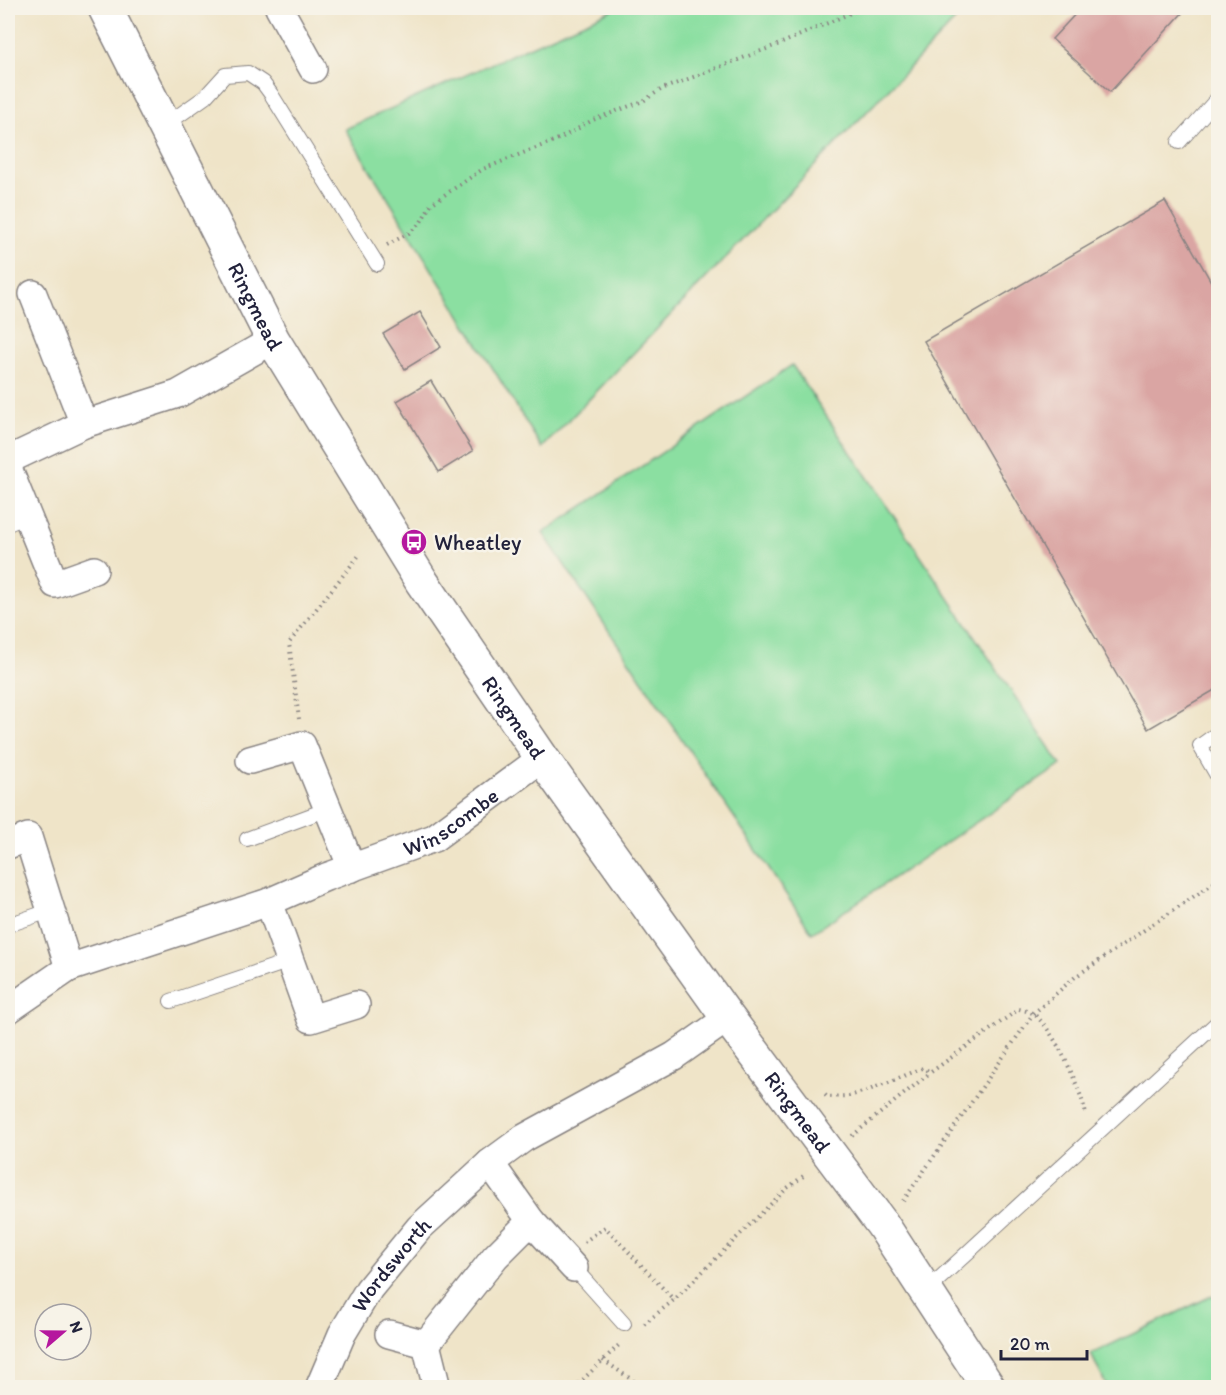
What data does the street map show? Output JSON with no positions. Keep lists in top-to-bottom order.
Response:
{
  "streets": {
    "street": ["Ringmead", "Winscombe", "Wordsworth"]
  },
  "crossings": [
    ["Ringmead", "Winscombe"],
    ["Ringmead", "Wordsworth"]
  ],
  "places": {
    "bus stop": ["Wheatley"]
  },
  "scale_bar": "20 m",
  "north": "right"
}
